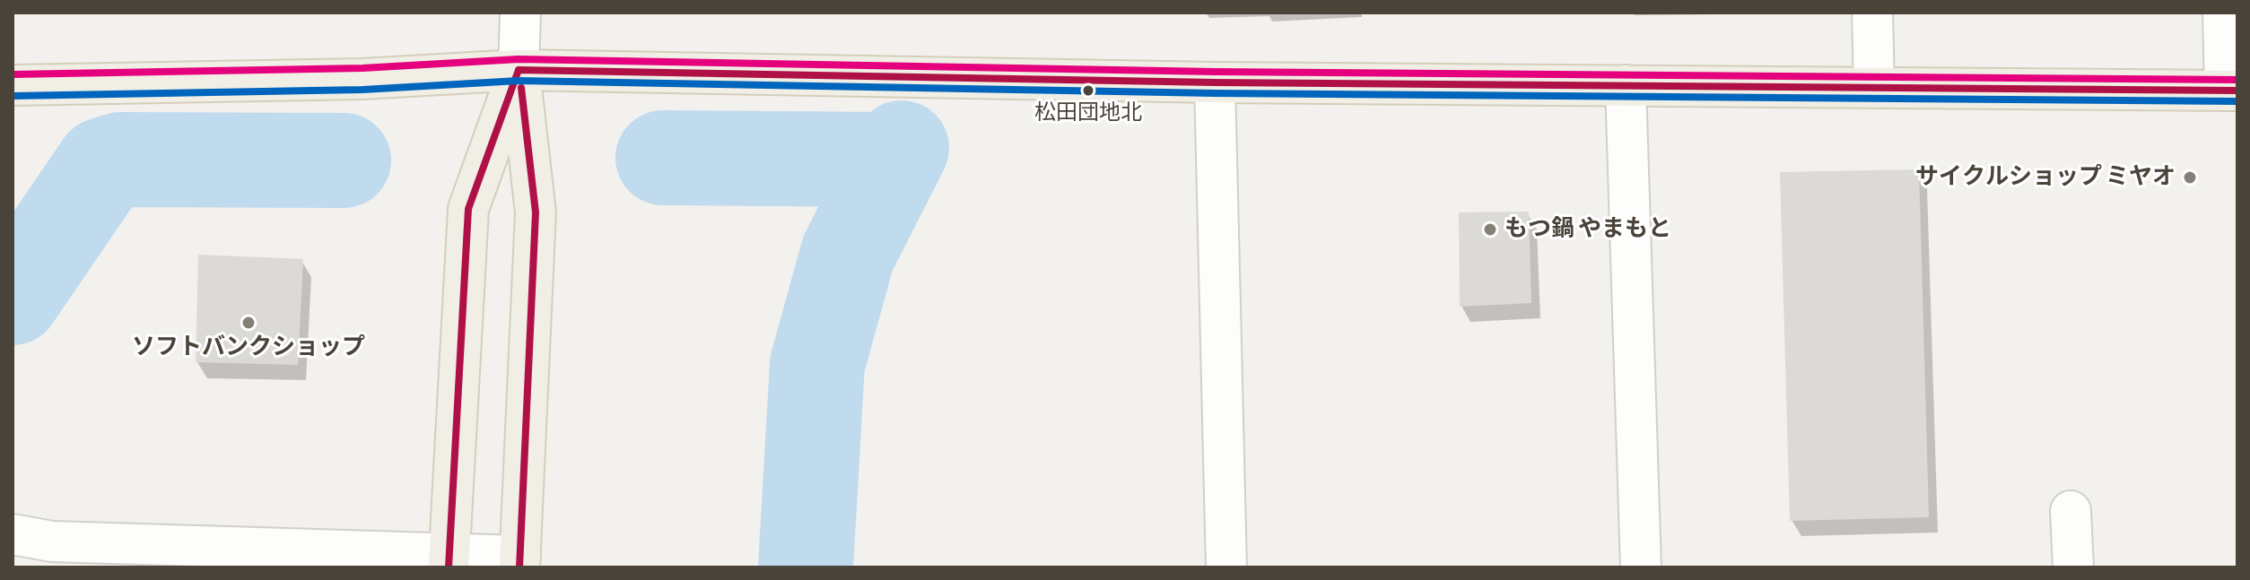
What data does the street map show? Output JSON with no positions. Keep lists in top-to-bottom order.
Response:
{
  "places": [
    "松田団地北",
    "サイクルショップ ミヤオ",
    "もつ鍋 やまもと",
    "ソフトバンクショップ"
  ]
}
